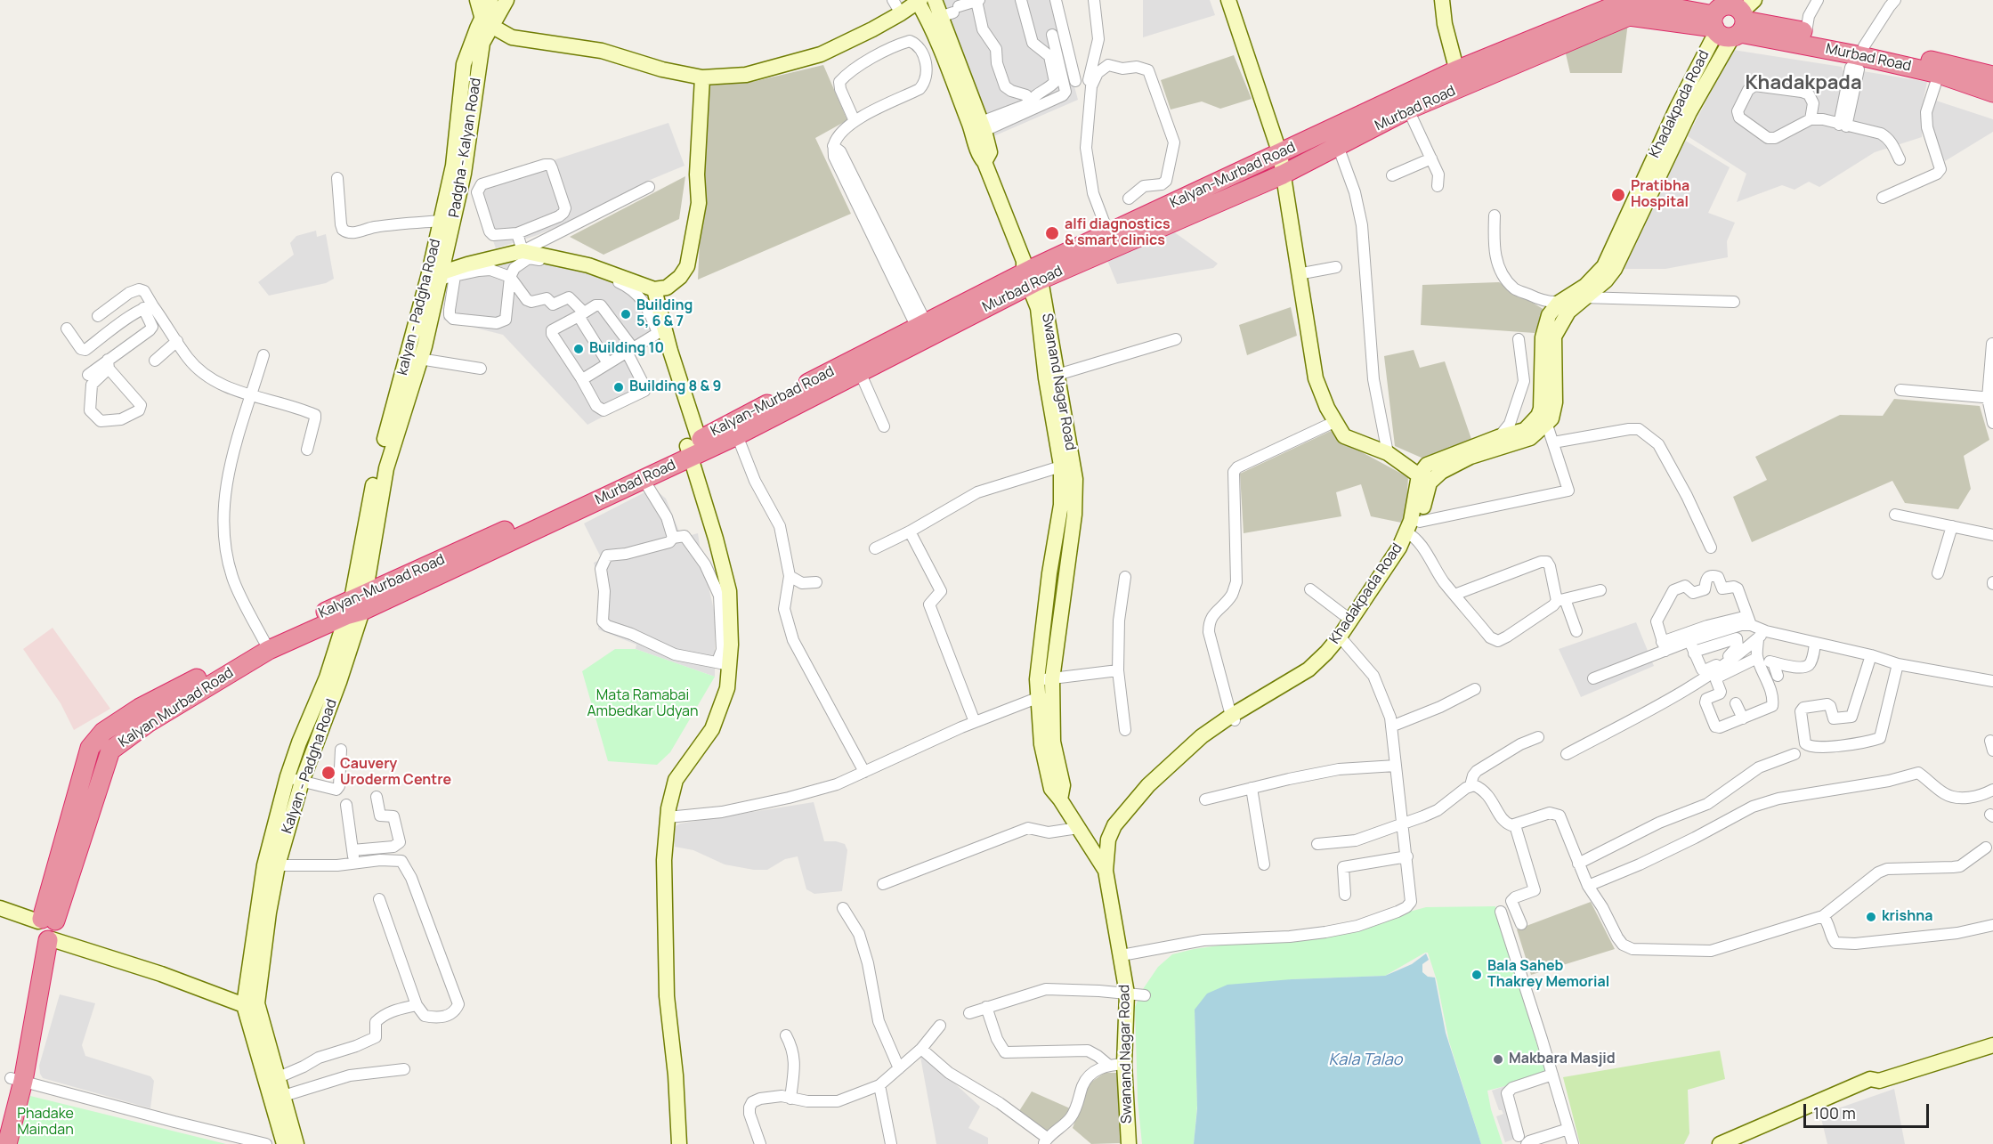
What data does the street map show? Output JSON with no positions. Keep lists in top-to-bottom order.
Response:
{
  "streets": {
    "highway": ["Murbad Road", "Kalyan-Murbad Road", "Kalyan Murbad Road"],
    "street": [
      "Khadakpada Road",
      "Padgha - Kalyan Road",
      "kalyan - Padgha Road",
      "Swanand Nagar Road",
      "Kalyan - Padgha Road"
    ]
  },
  "crossings": [
    ["Murbad Road", "Khadakpada Road"],
    ["Murbad Road", "Kalyan-Murbad Road"],
    ["Murbad Road", "kalyan - Padgha Road"],
    ["Murbad Road", "Swanand Nagar Road"],
    ["Murbad Road", "Kalyan Murbad Road"],
    ["Murbad Road", "Kalyan - Padgha Road"],
    ["Khadakpada Road", "Kalyan-Murbad Road"],
    ["Padgha - Kalyan Road", "kalyan - Padgha Road"],
    ["Kalyan-Murbad Road", "Swanand Nagar Road"],
    ["kalyan - Padgha Road", "Kalyan Murbad Road"],
    ["kalyan - Padgha Road", "Kalyan - Padgha Road"],
    ["Kalyan Murbad Road", "Kalyan - Padgha Road"]
  ],
  "districts": ["Khadakpada"],
  "water": ["Kala Talao"],
  "parks": ["Mata Ramabai Ambedkar Udyan", "Phadake Maindan"],
  "places": [
    "Pratibha Hospital",
    "alfi diagnostics & smart clinics",
    "Building 5, 6 & 7",
    "Building 10",
    "Building 8 & 9",
    "Cauvery Uroderm Centre",
    "krishna",
    "Bala Saheb Thakrey Memorial",
    "Makbara Masjid"
  ],
  "scale_bar": "100 m"
}
